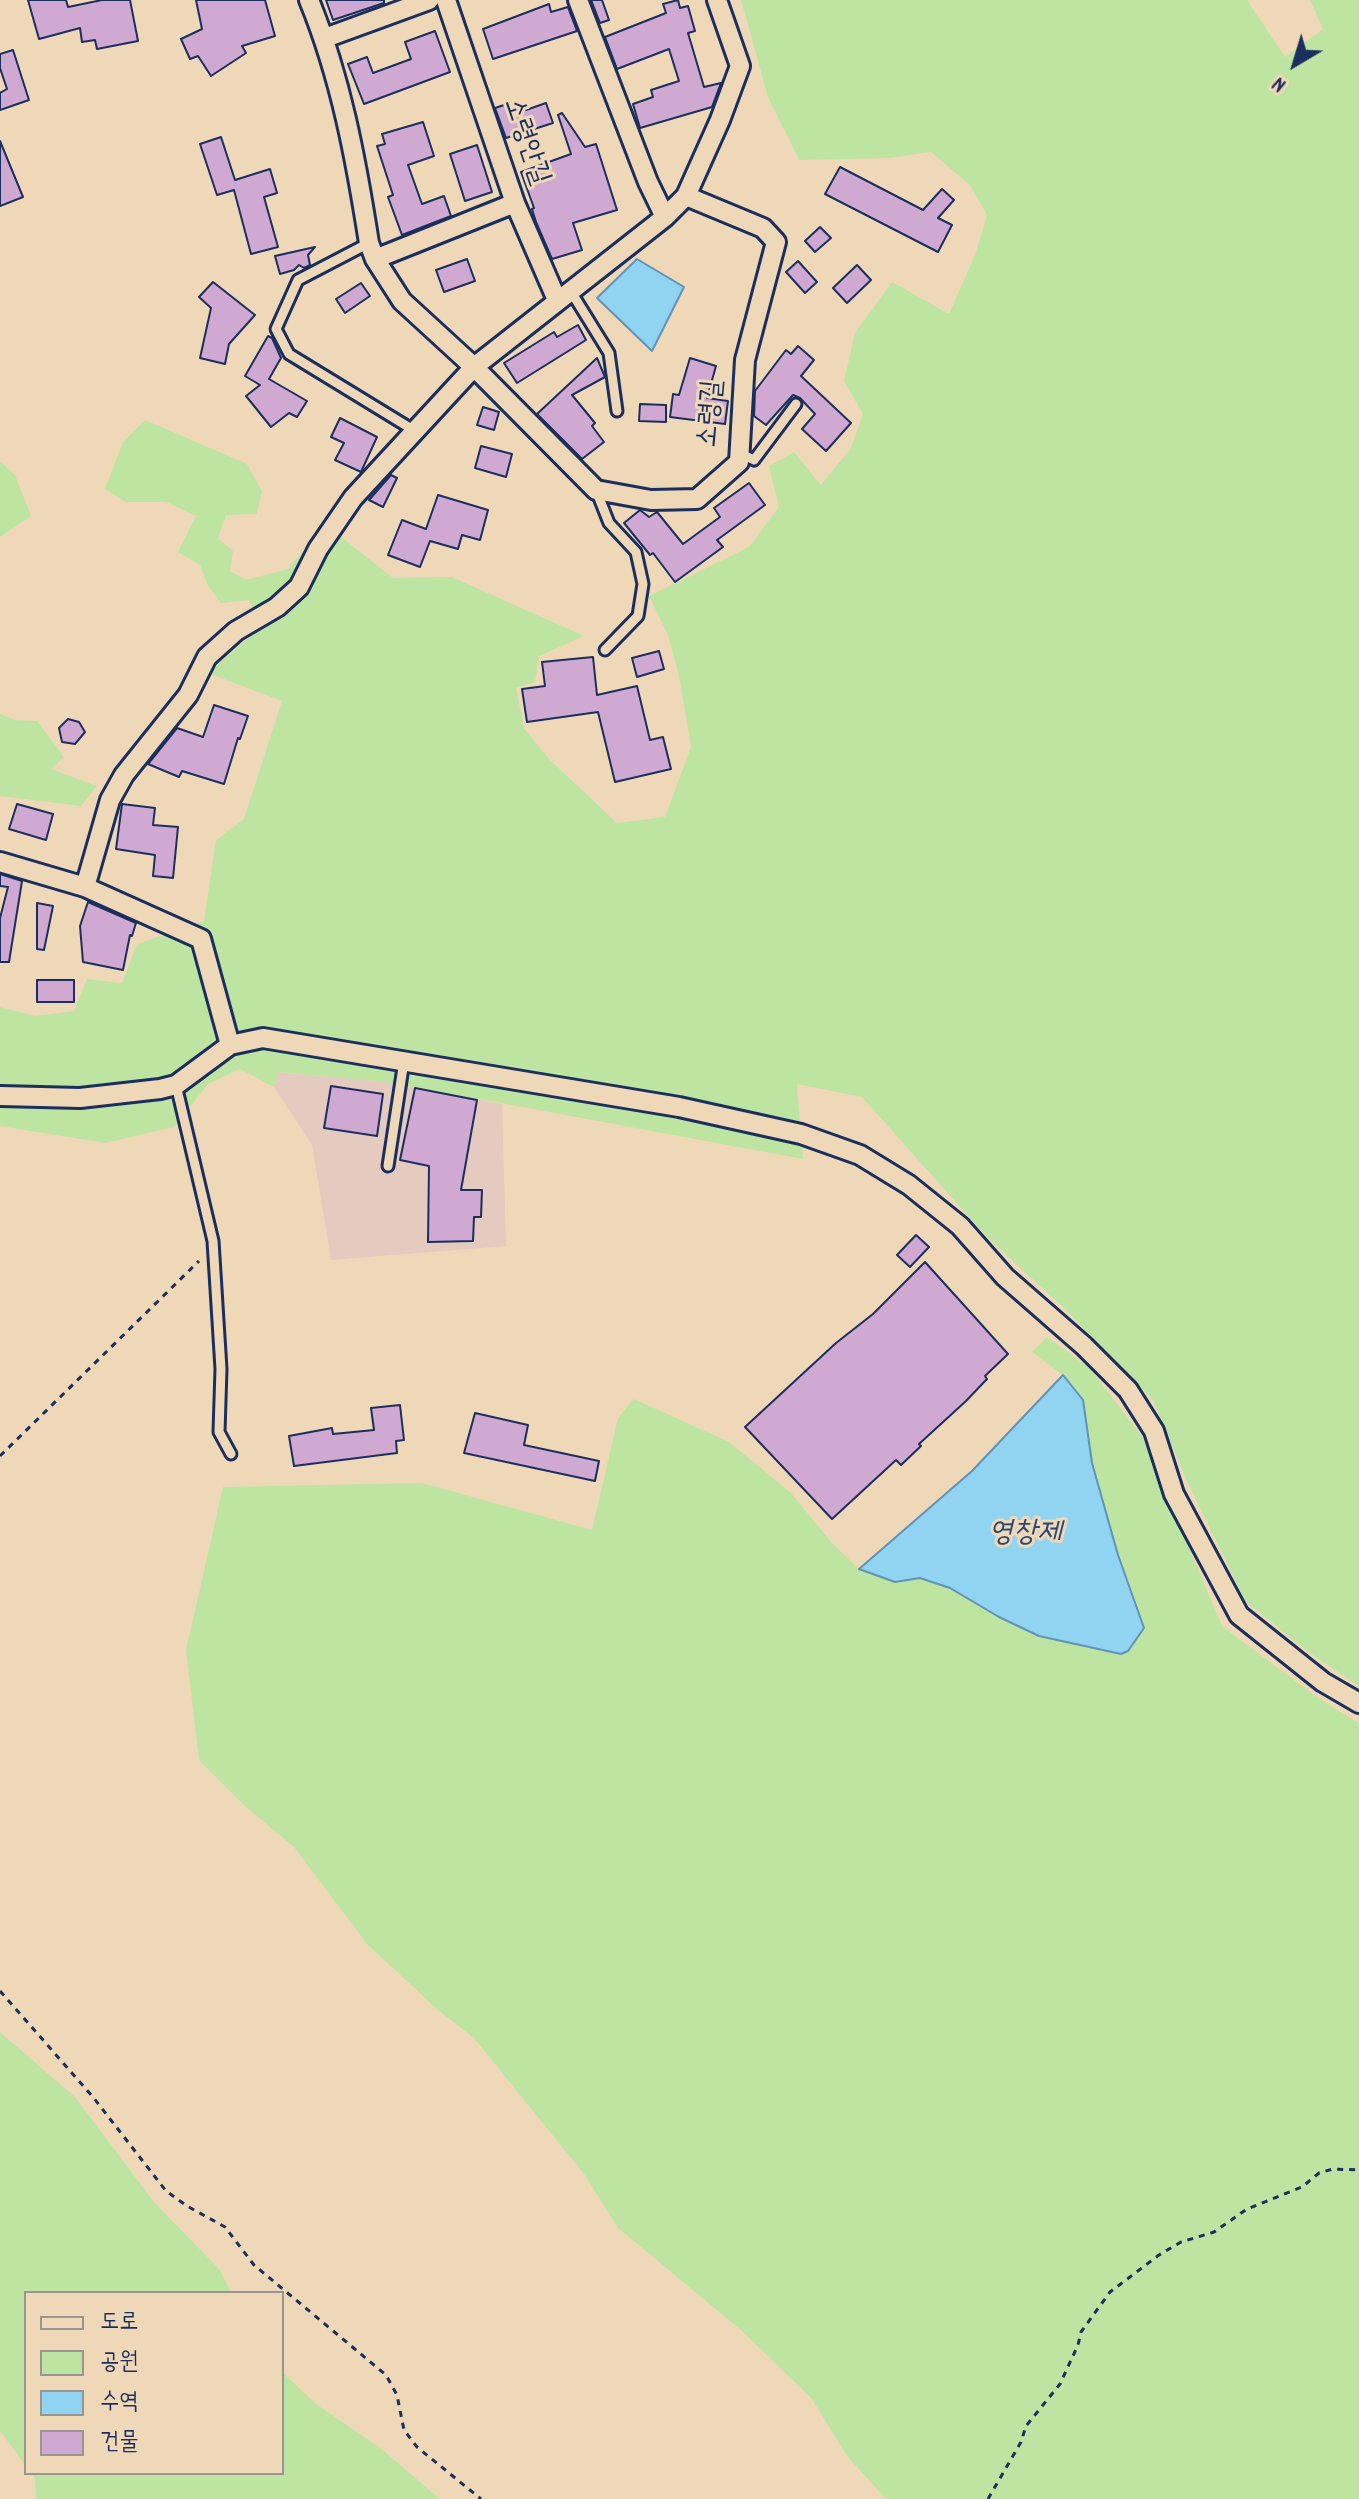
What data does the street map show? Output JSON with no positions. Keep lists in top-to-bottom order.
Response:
{
  "streets": {
    "street": ["소령안길", "소령길"]
  },
  "water": ["영창제"],
  "legend": [
    "도로",
    "공원",
    "수역",
    "건물"
  ],
  "north": "bottom left"
}
